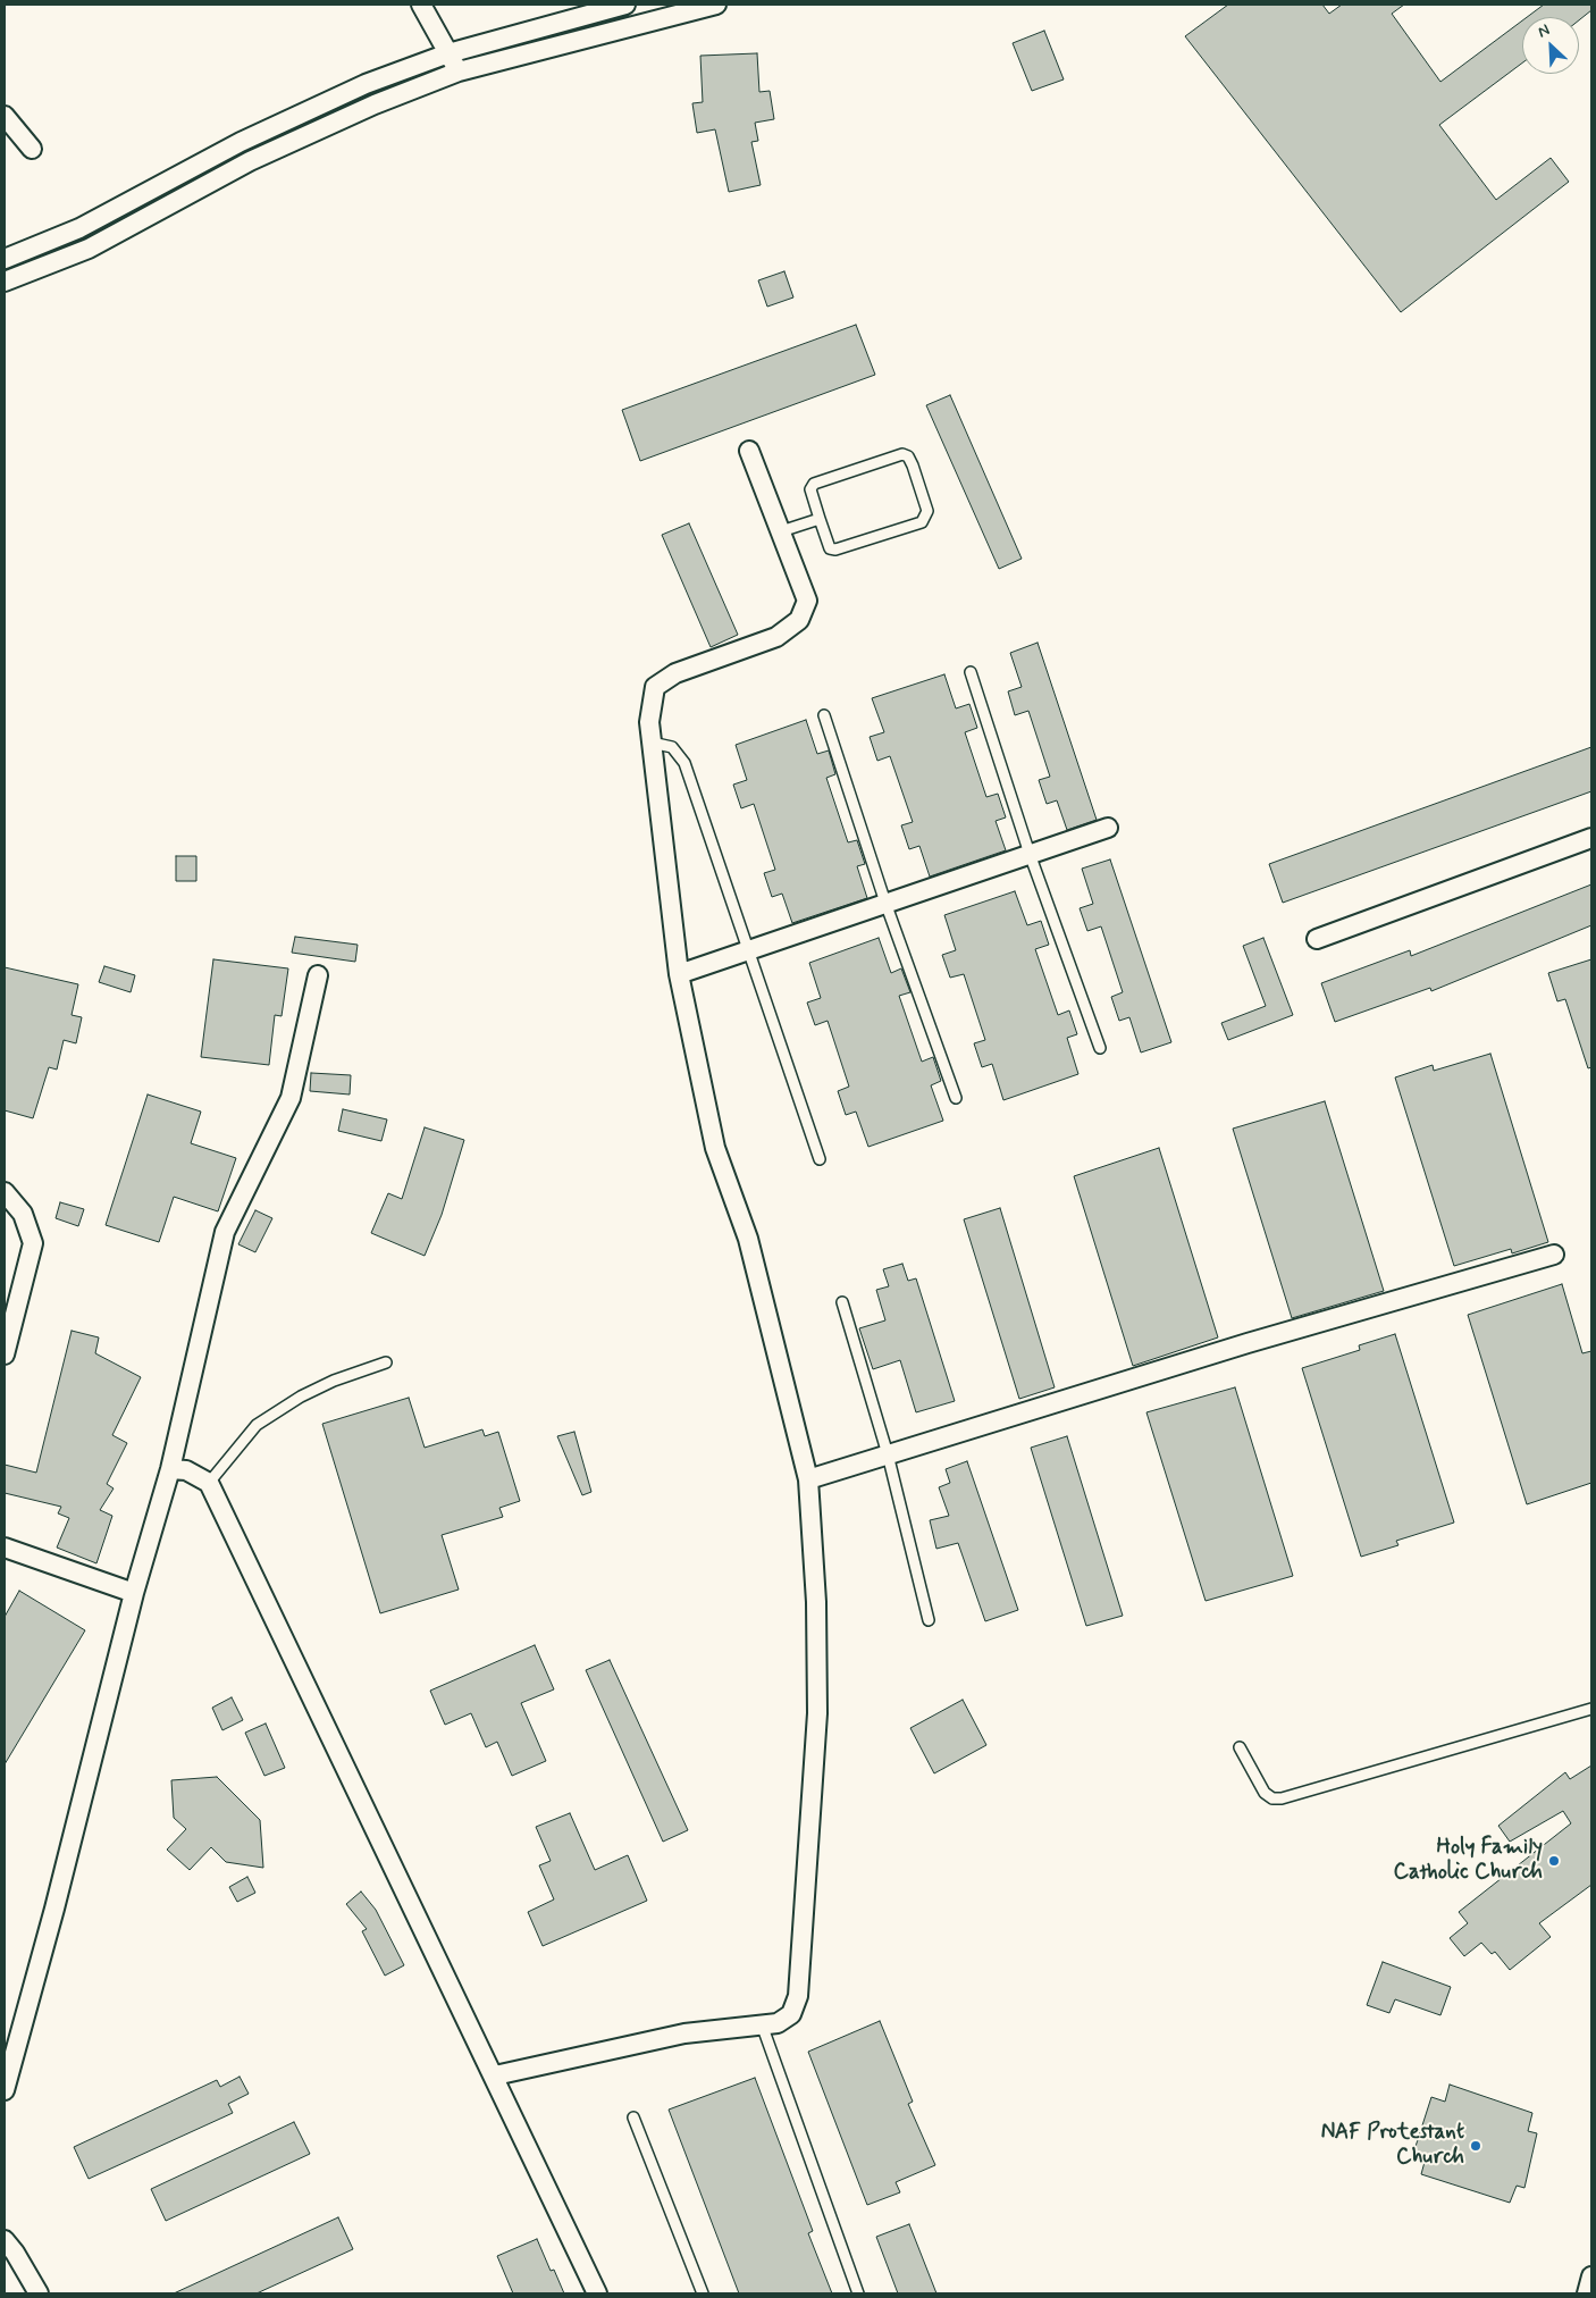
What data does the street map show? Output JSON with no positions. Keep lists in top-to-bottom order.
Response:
{
  "places": ["Holy Family Catholic Church", "NAF Protestant Church"],
  "north": "top left"
}
